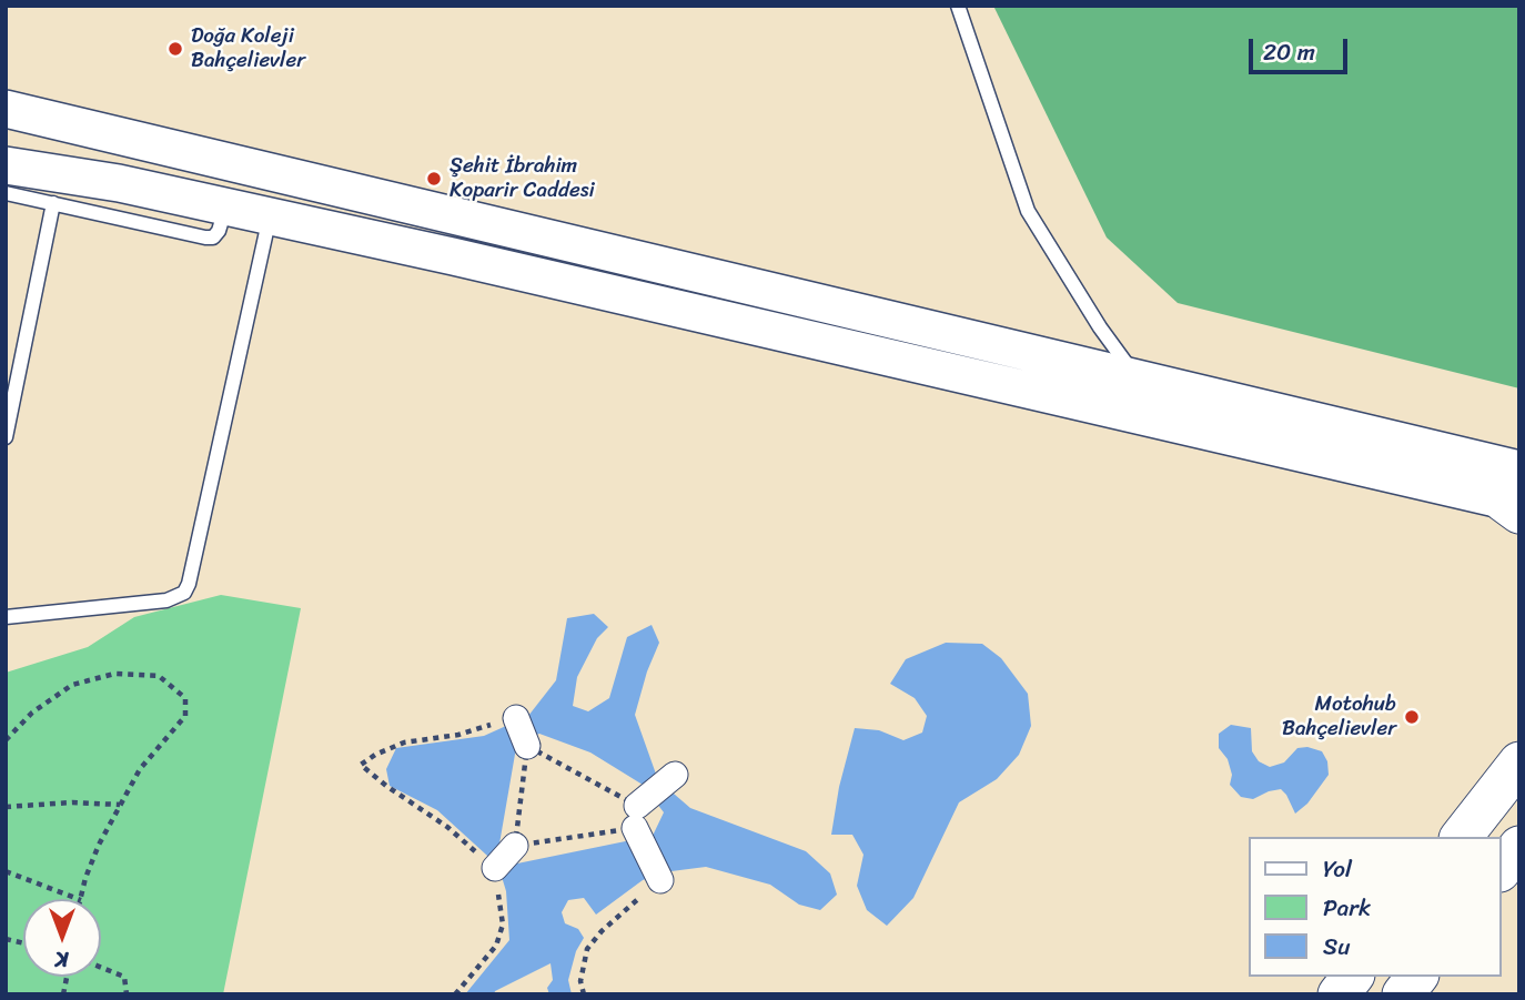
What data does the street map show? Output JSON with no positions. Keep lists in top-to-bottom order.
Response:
{
  "places": ["Doğa Koleji Bahçelievler", "Şehit İbrahim Koparir Caddesi", "Motohub Bahçelievler"],
  "legend": ["Yol", "Park", "Su"],
  "scale_bar": "20 m",
  "north": "bottom"
}
